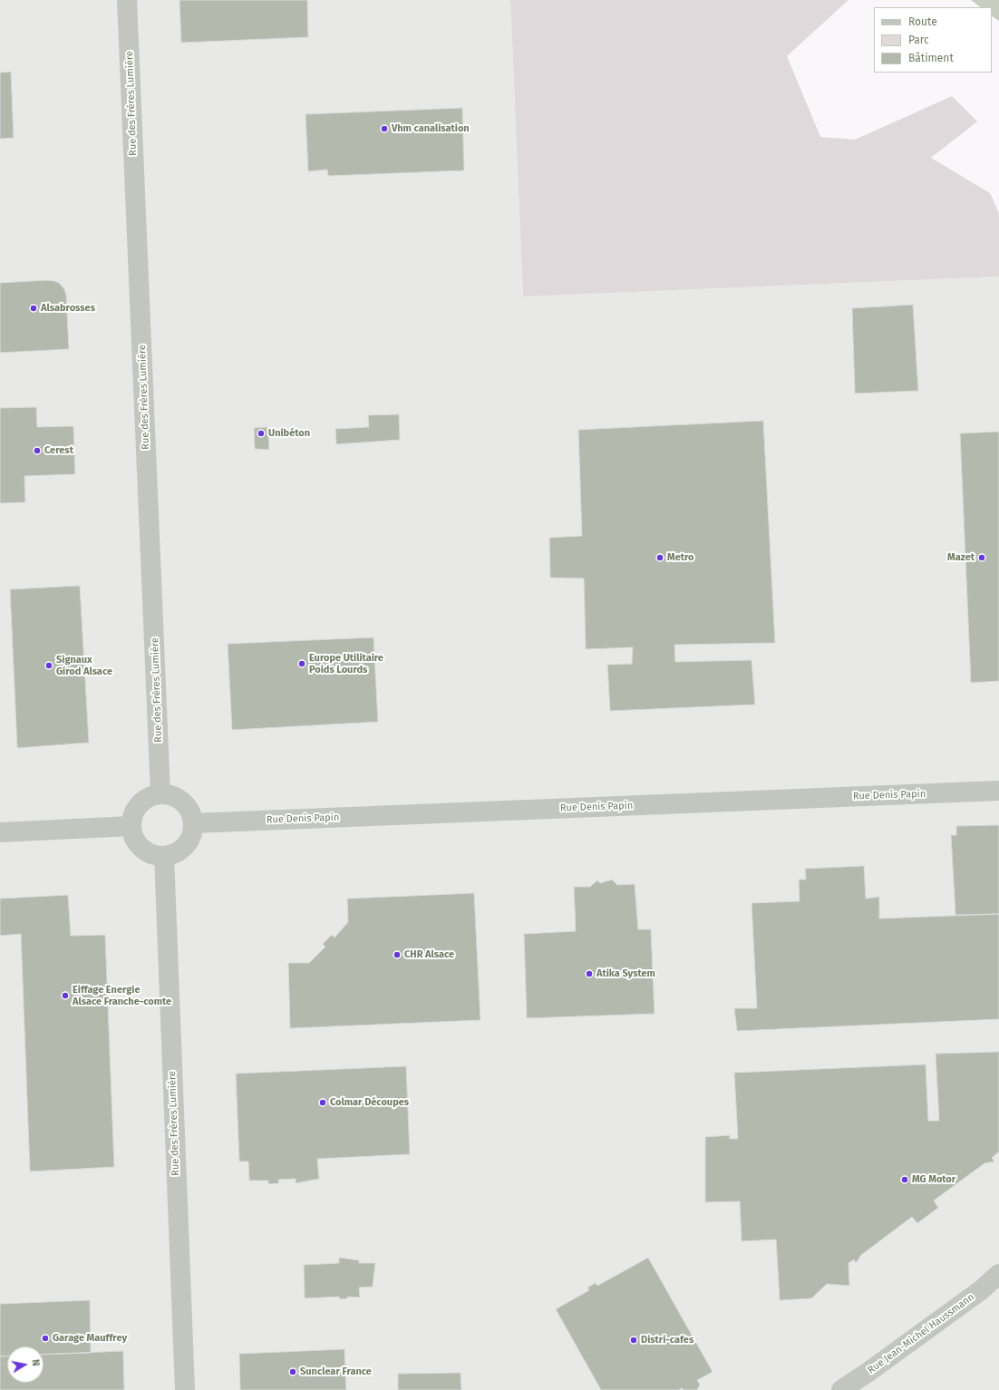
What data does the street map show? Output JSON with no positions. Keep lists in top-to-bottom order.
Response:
{
  "streets": {
    "street": ["Rue des Frères Lumière", "Rue Denis Papin", "Rue Jean-Michel Haussmann"]
  },
  "crossings": [
    ["Rue des Frères Lumière", "Rue Denis Papin"]
  ],
  "places": [
    "Vhm canalisation",
    "Alsabrosses",
    "Unibéton",
    "Cerest",
    "Metro",
    "Mazet",
    "Europe Utilitaire Poids Lourds",
    "Signaux Girod Alsace",
    "CHR Alsace",
    "Atika System",
    "Eiffage Energie Alsace Franche-comte",
    "Colmar Découpes",
    "MG Motor",
    "Garage Mauffrey",
    "Distri-cafes",
    "Sunclear France"
  ],
  "legend": ["Route", "Parc", "Bâtiment"],
  "north": "right"
}
